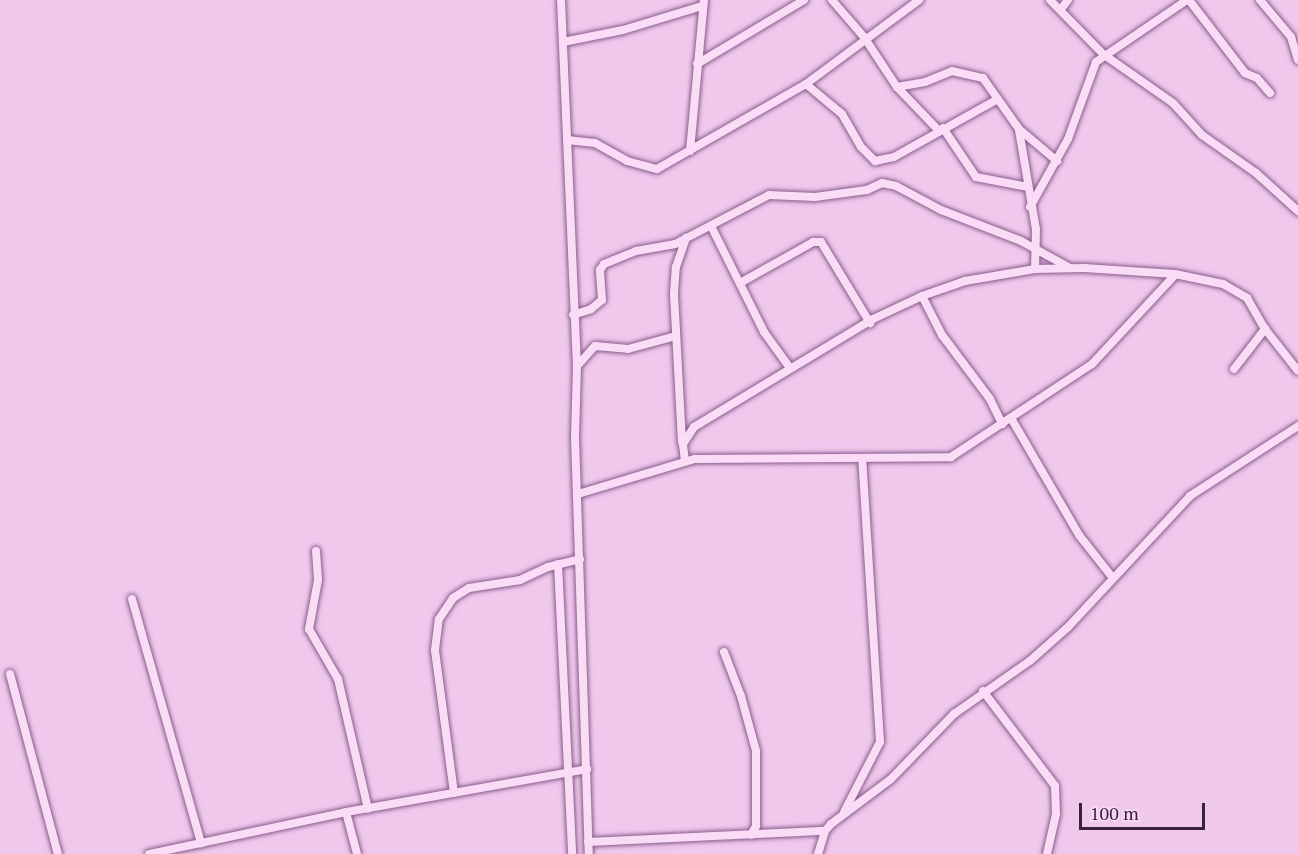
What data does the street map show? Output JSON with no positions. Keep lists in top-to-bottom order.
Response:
{
  "scale_bar": "100 m"
}
